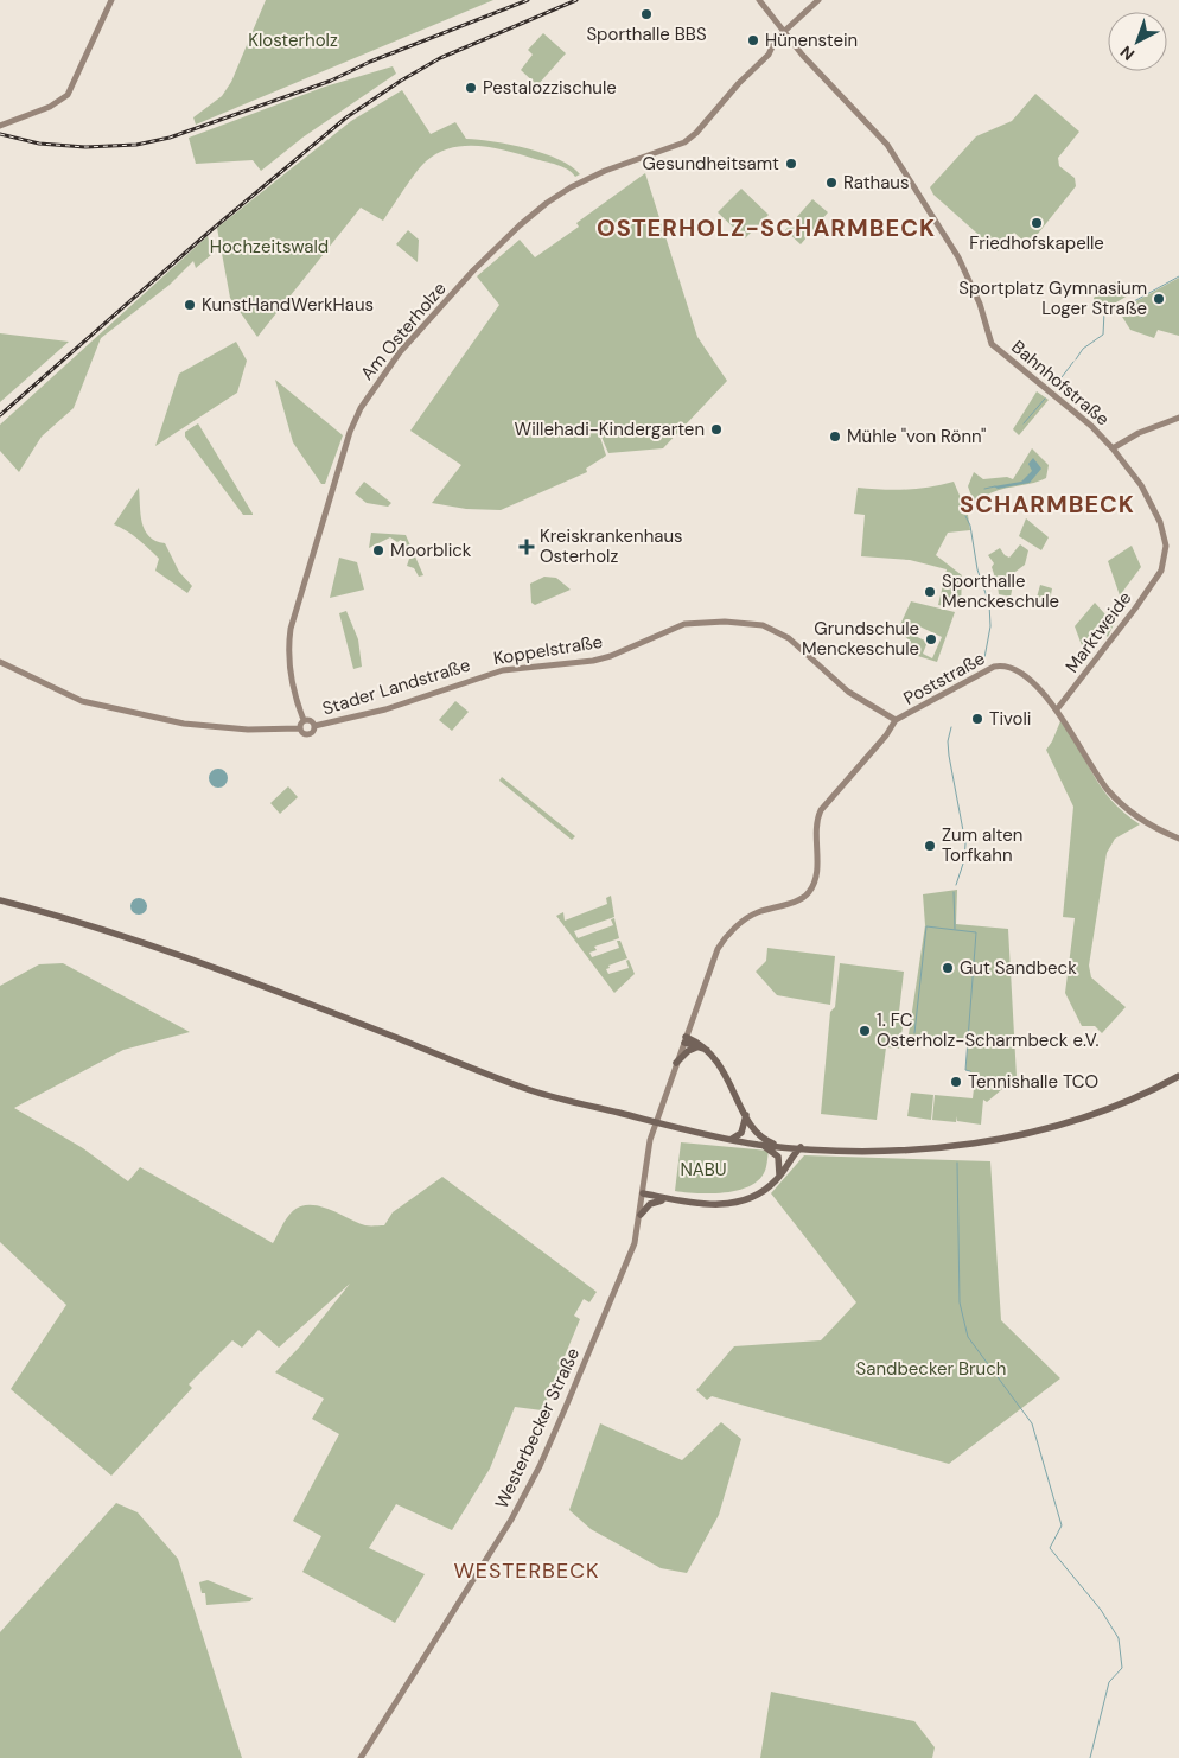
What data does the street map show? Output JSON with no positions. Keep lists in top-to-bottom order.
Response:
{
  "streets": {
    "street": [
      "Am Osterholze",
      "Bahnhofstraße",
      "Marktweide",
      "Koppelstraße",
      "Poststraße",
      "Stader Landstraße",
      "Westerbecker Straße"
    ]
  },
  "crossings": [
    ["Am Osterholze", "Bahnhofstraße"],
    ["Bahnhofstraße", "Marktweide"],
    ["Marktweide", "Poststraße"],
    ["Koppelstraße", "Poststraße"],
    ["Koppelstraße", "Stader Landstraße"],
    ["Koppelstraße", "Westerbecker Straße"],
    ["Poststraße", "Westerbecker Straße"]
  ],
  "districts": ["OSTERHOLZ-SCHARMBECK", "SCHARMBECK", "WESTERBECK"],
  "parks": [
    "Klosterholz",
    "Hochzeitswald",
    "NABU",
    "Sandbecker Bruch"
  ],
  "places": {
    "other": [
      "Sporthalle BBS",
      "Hünenstein",
      "Pestalozzischule",
      "Gesundheitsamt",
      "Rathaus",
      "Friedhofskapelle",
      "Sportplatz Gymnasium Loger Straße",
      "KunstHandWerkHaus",
      "Willehadi-Kindergarten",
      "Mühle \"von Rönn\"",
      "Moorblick",
      "Sporthalle Menckeschule",
      "Grundschule Menckeschule",
      "Tivoli",
      "Zum alten Torfkahn",
      "Gut Sandbeck",
      "1. FC Osterholz-Scharmbeck e.V.",
      "Tennishalle TCO"
    ],
    "health": ["Kreiskrankenhaus Osterholz"]
  },
  "north": "bottom left"
}
